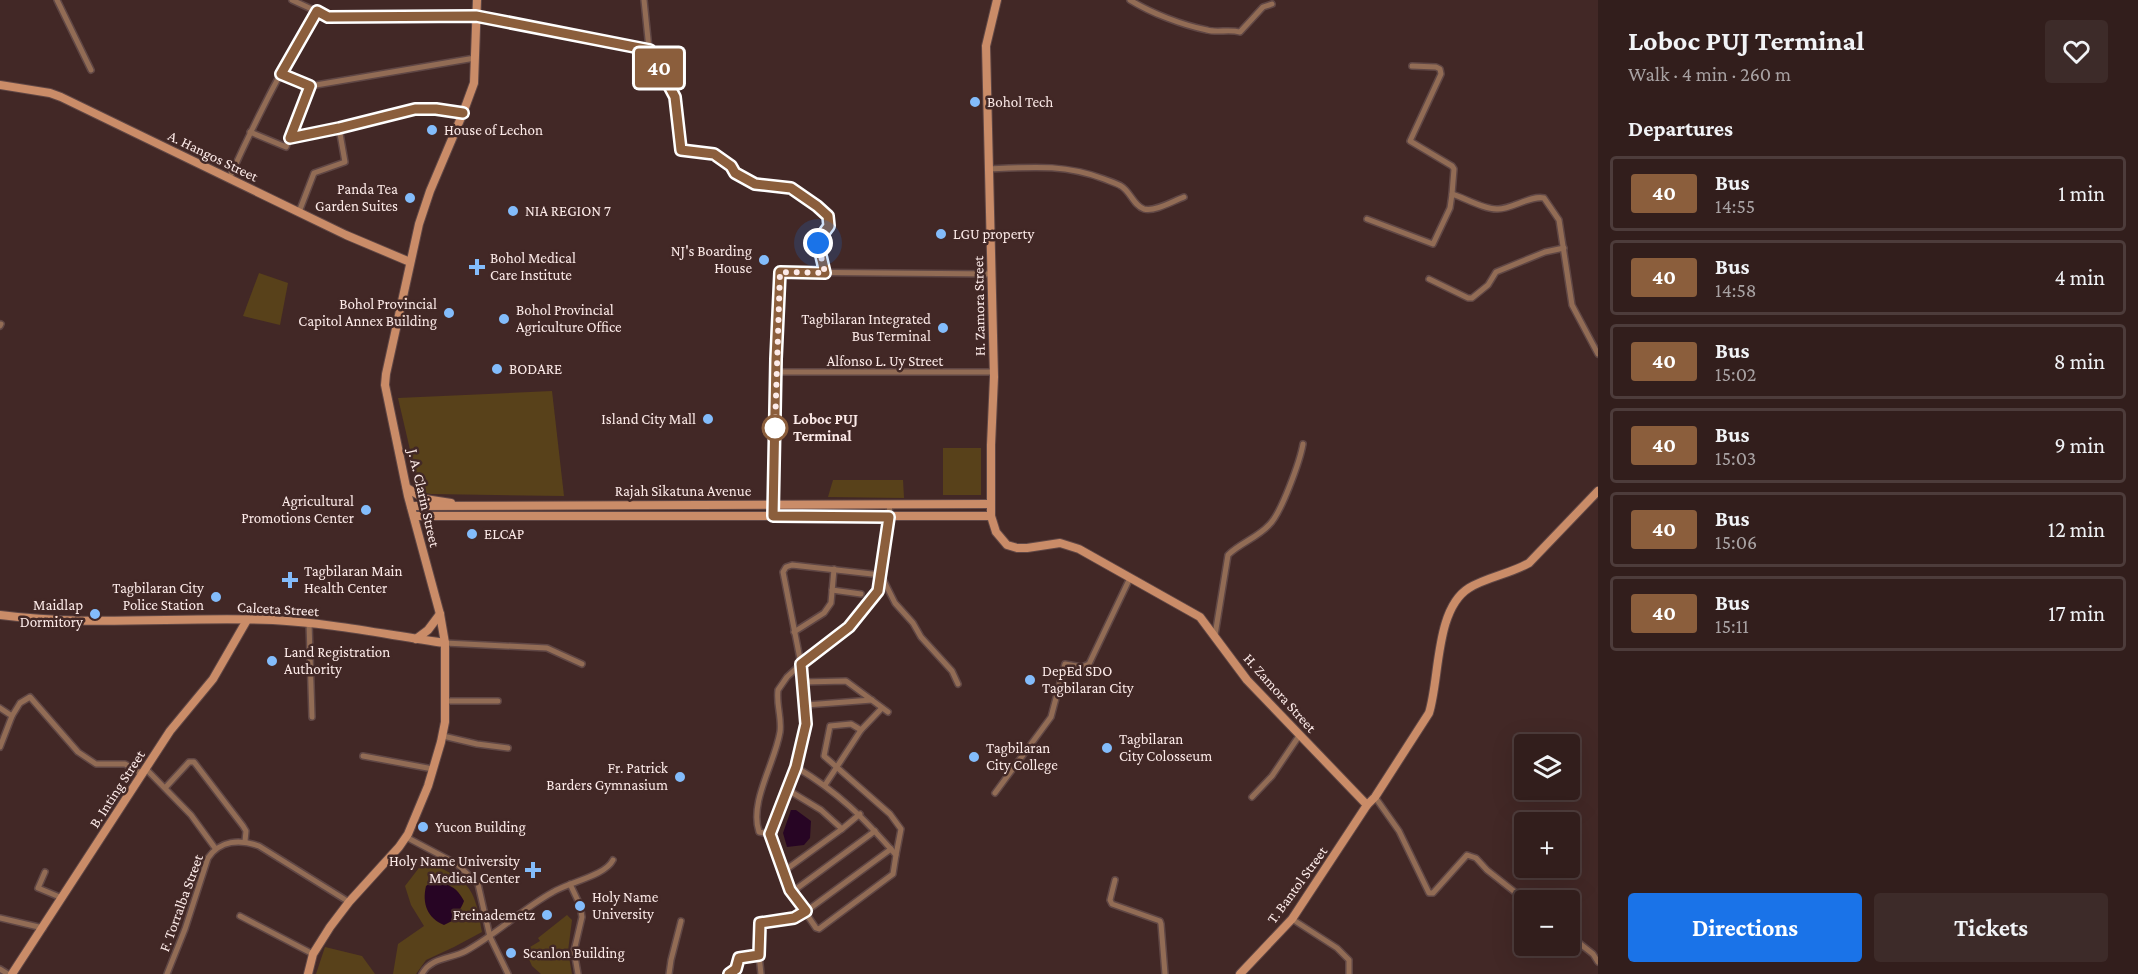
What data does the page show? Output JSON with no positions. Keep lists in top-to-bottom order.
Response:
{
  "streets": {
    "main road": [
      "A. Hangos Street",
      "H. Zamora Street",
      "Rajah Sikatuna Avenue",
      "J. A. Clarin Street",
      "Calceta Street",
      "B. Inting Street",
      "T. Bantol Street"
    ],
    "street": ["Alfonso L. Uy Street", "F. Torralba Street"]
  },
  "crossings": [
    ["A. Hangos Street", "J. A. Clarin Street"],
    ["H. Zamora Street", "Alfonso L. Uy Street"],
    ["H. Zamora Street", "Rajah Sikatuna Avenue"],
    ["H. Zamora Street", "T. Bantol Street"],
    ["Rajah Sikatuna Avenue", "J. A. Clarin Street"],
    ["J. A. Clarin Street", "Calceta Street"],
    ["Calceta Street", "B. Inting Street"]
  ],
  "places": {
    "other": [
      "Bohol Tech",
      "House of Lechon",
      "Panda Tea Garden Suites",
      "NIA REGION 7",
      "LGU property",
      "NJ's Boarding House",
      "Bohol Provincial Capitol Annex Building",
      "Bohol Provincial Agriculture Office",
      "Tagbilaran Integrated Bus Terminal",
      "BODARE",
      "Island City Mall",
      "Loboc PUJ Terminal",
      "Agricultural Promotions Center",
      "ELCAP",
      "Tagbilaran City Police Station",
      "Maidlap Dormitory",
      "Land Registration Authority",
      "DepEd SDO Tagbilaran City",
      "Tagbilaran City Colosseum",
      "Tagbilaran City College",
      "Fr. Patrick Barders Gymnasium",
      "Yucon Building",
      "Holy Name University",
      "Freinademetz",
      "Scanlon Building"
    ],
    "health": ["Bohol Medical Care Institute", "Tagbilaran Main Health Center", "Holy Name University Medical Center"]
  },
  "lines": ["bus line 40"],
  "page": {
    "on_map": "40",
    "heading": [
      ["Loboc PUJ Terminal", "Walk · 4 min · 260 m"],
      "Departures"
    ],
    "list": [
      {
        "mark": "40",
        "name": "Bus",
        "note": "14:55",
        "value": "1 min"
      },
      {
        "mark": "40",
        "name": "Bus",
        "note": "14:58",
        "value": "4 min"
      },
      {
        "mark": "40",
        "name": "Bus",
        "note": "15:02",
        "value": "8 min"
      },
      {
        "mark": "40",
        "name": "Bus",
        "note": "15:03",
        "value": "9 min"
      },
      {
        "mark": "40",
        "name": "Bus",
        "note": "15:06",
        "value": "12 min"
      },
      {
        "mark": "40",
        "name": "Bus",
        "note": "15:11",
        "value": "17 min"
      }
    ],
    "map_buttons": ["+", "−"],
    "buttons": ["Directions", "Tickets"]
  }
}
